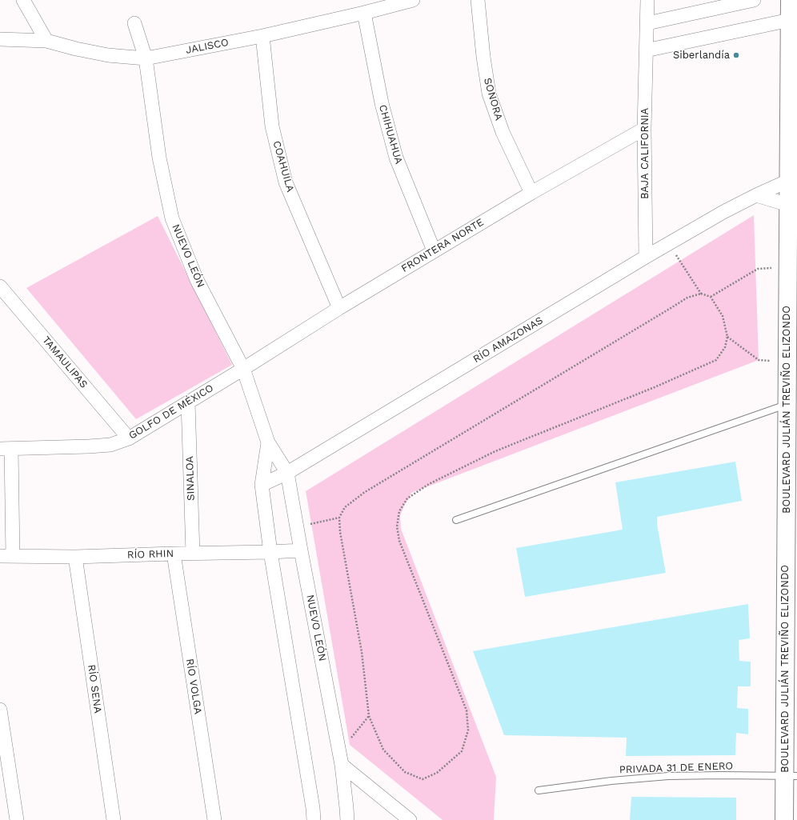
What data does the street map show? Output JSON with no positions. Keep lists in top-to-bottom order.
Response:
{
  "streets": {
    "street": [
      "JALISCO",
      "SONORA",
      "CHIHUAHUA",
      "BAJA CALIFORNIA",
      "COAHUILA",
      "FRONTERA NORTE",
      "NUEVO LEÓN",
      "RÍO AMAZONAS",
      "TAMAULIPAS",
      "BOULEVARD JULIÁN TREVIÑO ELIZONDO",
      "GOLFO DE MÉXICO",
      "SINALOA",
      "RÍO RHIN",
      "RÍO VOLGA",
      "RÍO SENA"
    ],
    "lane": ["PRIVADA 31 DE ENERO"]
  },
  "crossings": [
    ["JALISCO", "CHIHUAHUA"],
    ["JALISCO", "COAHUILA"],
    ["JALISCO", "NUEVO LEÓN"],
    ["SONORA", "FRONTERA NORTE"],
    ["CHIHUAHUA", "FRONTERA NORTE"],
    ["BAJA CALIFORNIA", "FRONTERA NORTE"],
    ["BAJA CALIFORNIA", "RÍO AMAZONAS"],
    ["COAHUILA", "FRONTERA NORTE"],
    ["FRONTERA NORTE", "NUEVO LEÓN"],
    ["FRONTERA NORTE", "GOLFO DE MÉXICO"],
    ["NUEVO LEÓN", "RÍO AMAZONAS"],
    ["NUEVO LEÓN", "GOLFO DE MÉXICO"],
    ["NUEVO LEÓN", "RÍO RHIN"],
    ["RÍO AMAZONAS", "BOULEVARD JULIÁN TREVIÑO ELIZONDO"],
    ["TAMAULIPAS", "GOLFO DE MÉXICO"],
    ["BOULEVARD JULIÁN TREVIÑO ELIZONDO", "PRIVADA 31 DE ENERO"],
    ["GOLFO DE MÉXICO", "SINALOA"],
    ["SINALOA", "RÍO RHIN"],
    ["RÍO RHIN", "RÍO VOLGA"],
    ["RÍO RHIN", "RÍO SENA"]
  ],
  "places": ["Siberlandía"]
}
